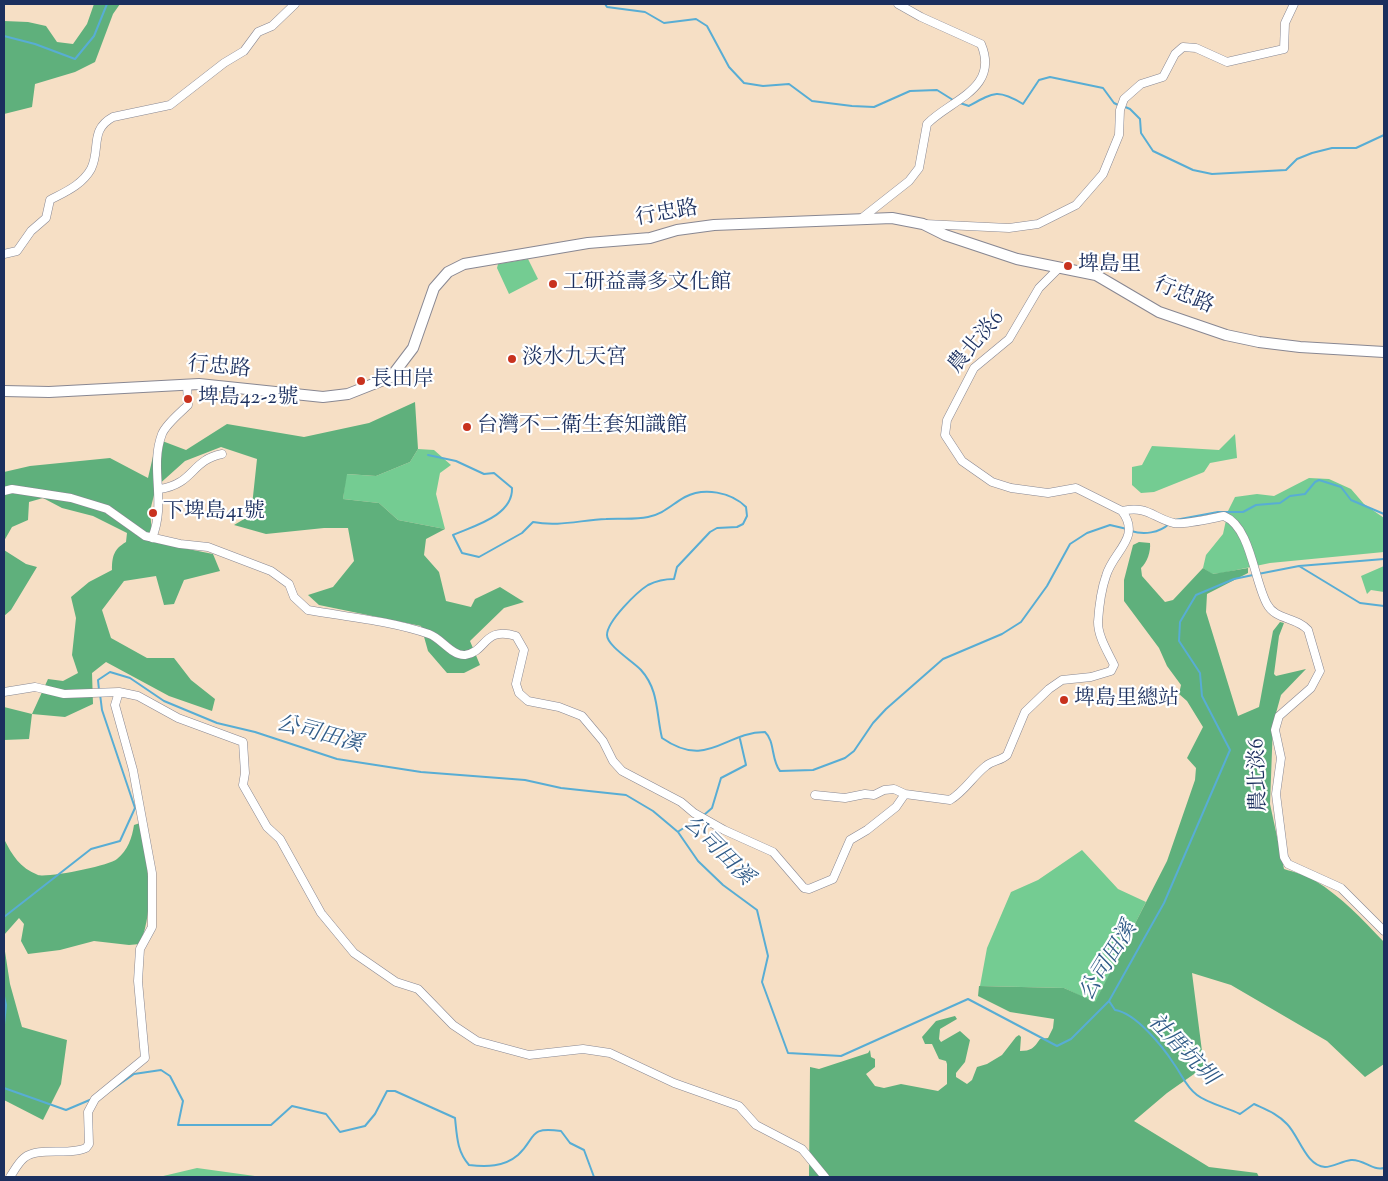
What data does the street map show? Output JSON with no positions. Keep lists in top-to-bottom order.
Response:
{
  "streets": {
    "street": ["行忠路", "農北淡6"]
  },
  "crossings": [
    ["行忠路", "農北淡6"]
  ],
  "water": ["公司田溪", "社厝坑圳"],
  "places": [
    "埤島里",
    "工研益壽多文化館",
    "淡水九天宮",
    "長田岸",
    "埤島42-2號",
    "台灣不二衛生套知識館",
    "下埤島41號",
    "埤島里總站"
  ]
}
